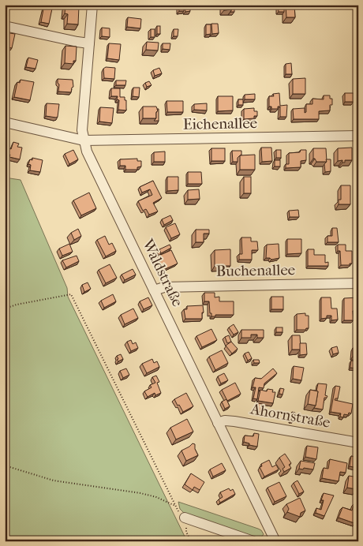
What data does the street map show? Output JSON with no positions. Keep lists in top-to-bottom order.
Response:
{
  "streets": {
    "street": [
      "Eichenallee",
      "Buchenallee",
      "Waldstraße",
      "Ahornstraße"
    ]
  },
  "crossings": [
    ["Eichenallee", "Waldstraße"],
    ["Buchenallee", "Waldstraße"],
    ["Waldstraße", "Ahornstraße"]
  ]
}
